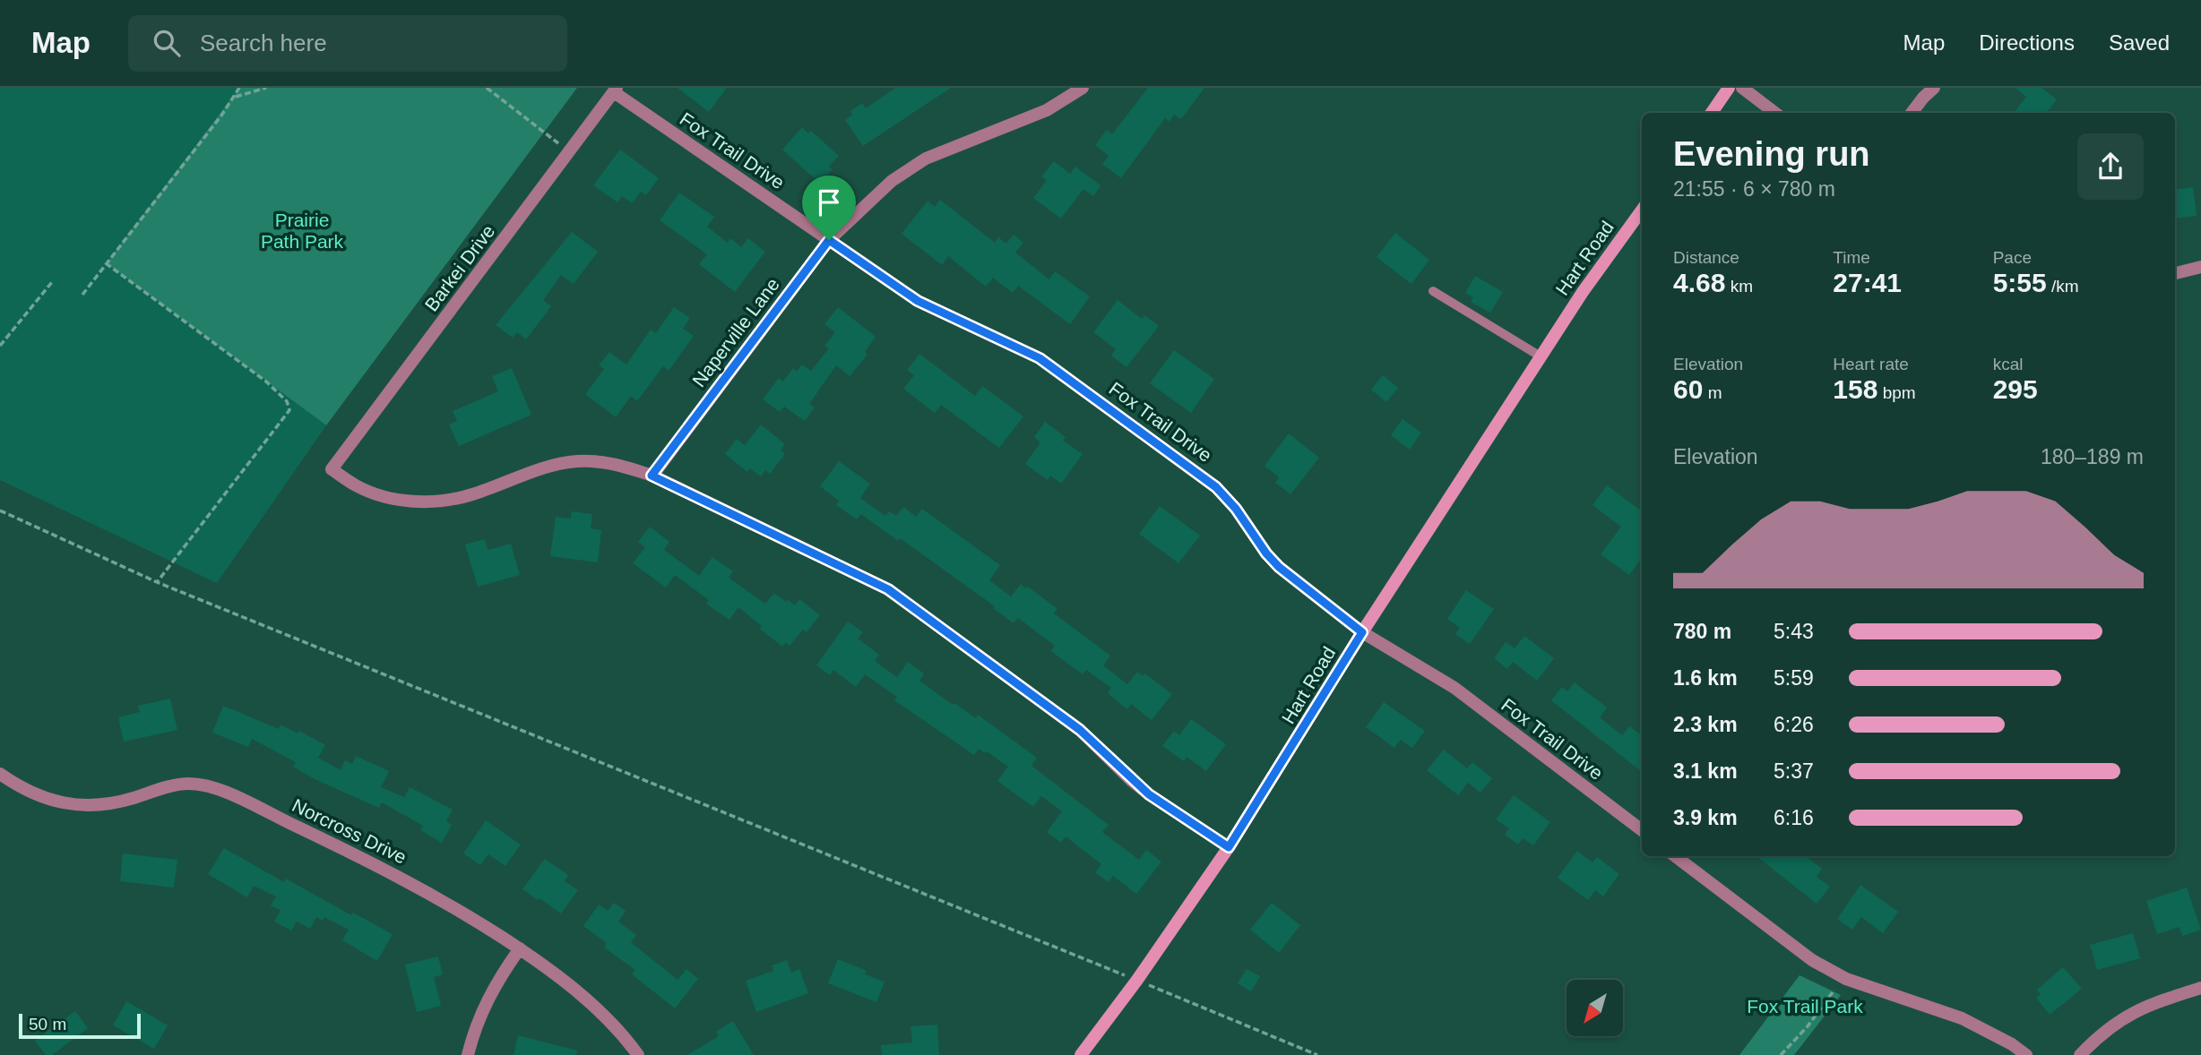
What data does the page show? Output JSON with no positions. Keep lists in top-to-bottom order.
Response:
{
  "streets": {
    "street": [
      "Fox Trail Drive",
      "Hart Road",
      "Barkei Drive",
      "Naperville Lane",
      "Norcross Drive"
    ]
  },
  "crossings": [
    ["Fox Trail Drive", "Hart Road"],
    ["Fox Trail Drive", "Barkei Drive"],
    ["Fox Trail Drive", "Naperville Lane"],
    ["Barkei Drive", "Naperville Lane"]
  ],
  "parks": ["Prairie Path Park", "Fox Trail Park"],
  "scale_bar": "50 m",
  "north": "bottom left",
  "page": {
    "header": "Map",
    "search": "Search here",
    "nav": ["Map", "Directions", "Saved"],
    "heading": ["Evening run", "21:55 · 6 × 780 m"],
    "stats": [
      ["Distance", "4.68 km"],
      ["Time", "27:41"],
      ["Pace", "5:55 /km"],
      ["Elevation", "60 m"],
      ["Heart rate", "158 bpm"],
      ["kcal", "295"]
    ],
    "chart": ["Elevation", "180–189 m"],
    "list": [
      {
        "name": "780 m",
        "note": "5:43"
      },
      {
        "name": "1.6 km",
        "note": "5:59"
      },
      {
        "name": "2.3 km",
        "note": "6:26"
      },
      {
        "name": "3.1 km",
        "note": "5:37"
      },
      {
        "name": "3.9 km",
        "note": "6:16"
      }
    ],
    "scale": "50 m"
  }
}
